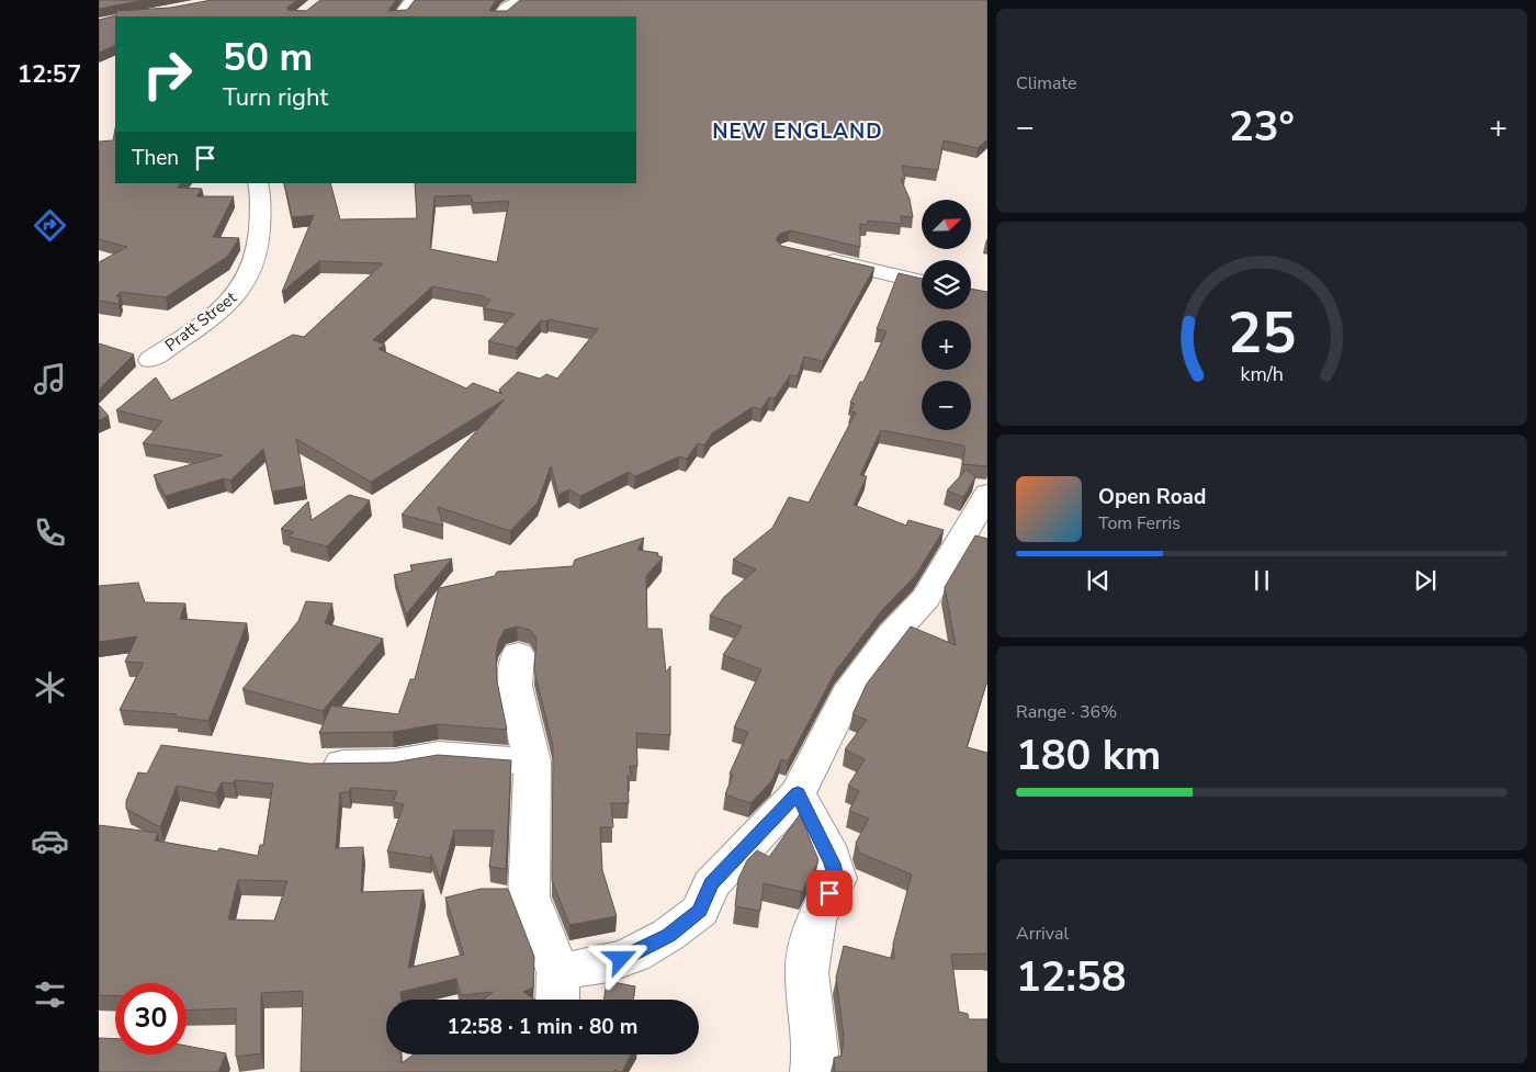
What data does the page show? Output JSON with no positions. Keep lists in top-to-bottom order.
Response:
{
  "streets": {
    "street": ["Pratt Street"]
  },
  "districts": ["NEW ENGLAND"],
  "north": "top right",
  "page": {
    "tabs": "12:57",
    "tile": [
      "Climate",
      ["Range · 36%", "180 km"],
      ["Arrival", "12:58"]
    ],
    "turn": ["50 m", "Turn right"],
    "heat": ["−", "23°", "+"],
    "then": "Then",
    "map_buttons": ["+", "−"],
    "song": ["Open Road", "Tom Ferris"],
    "limit": "30",
    "trip": "12:58 · 1 min · 80 m",
    "gauge": ["25", "km/h"]
  }
}
